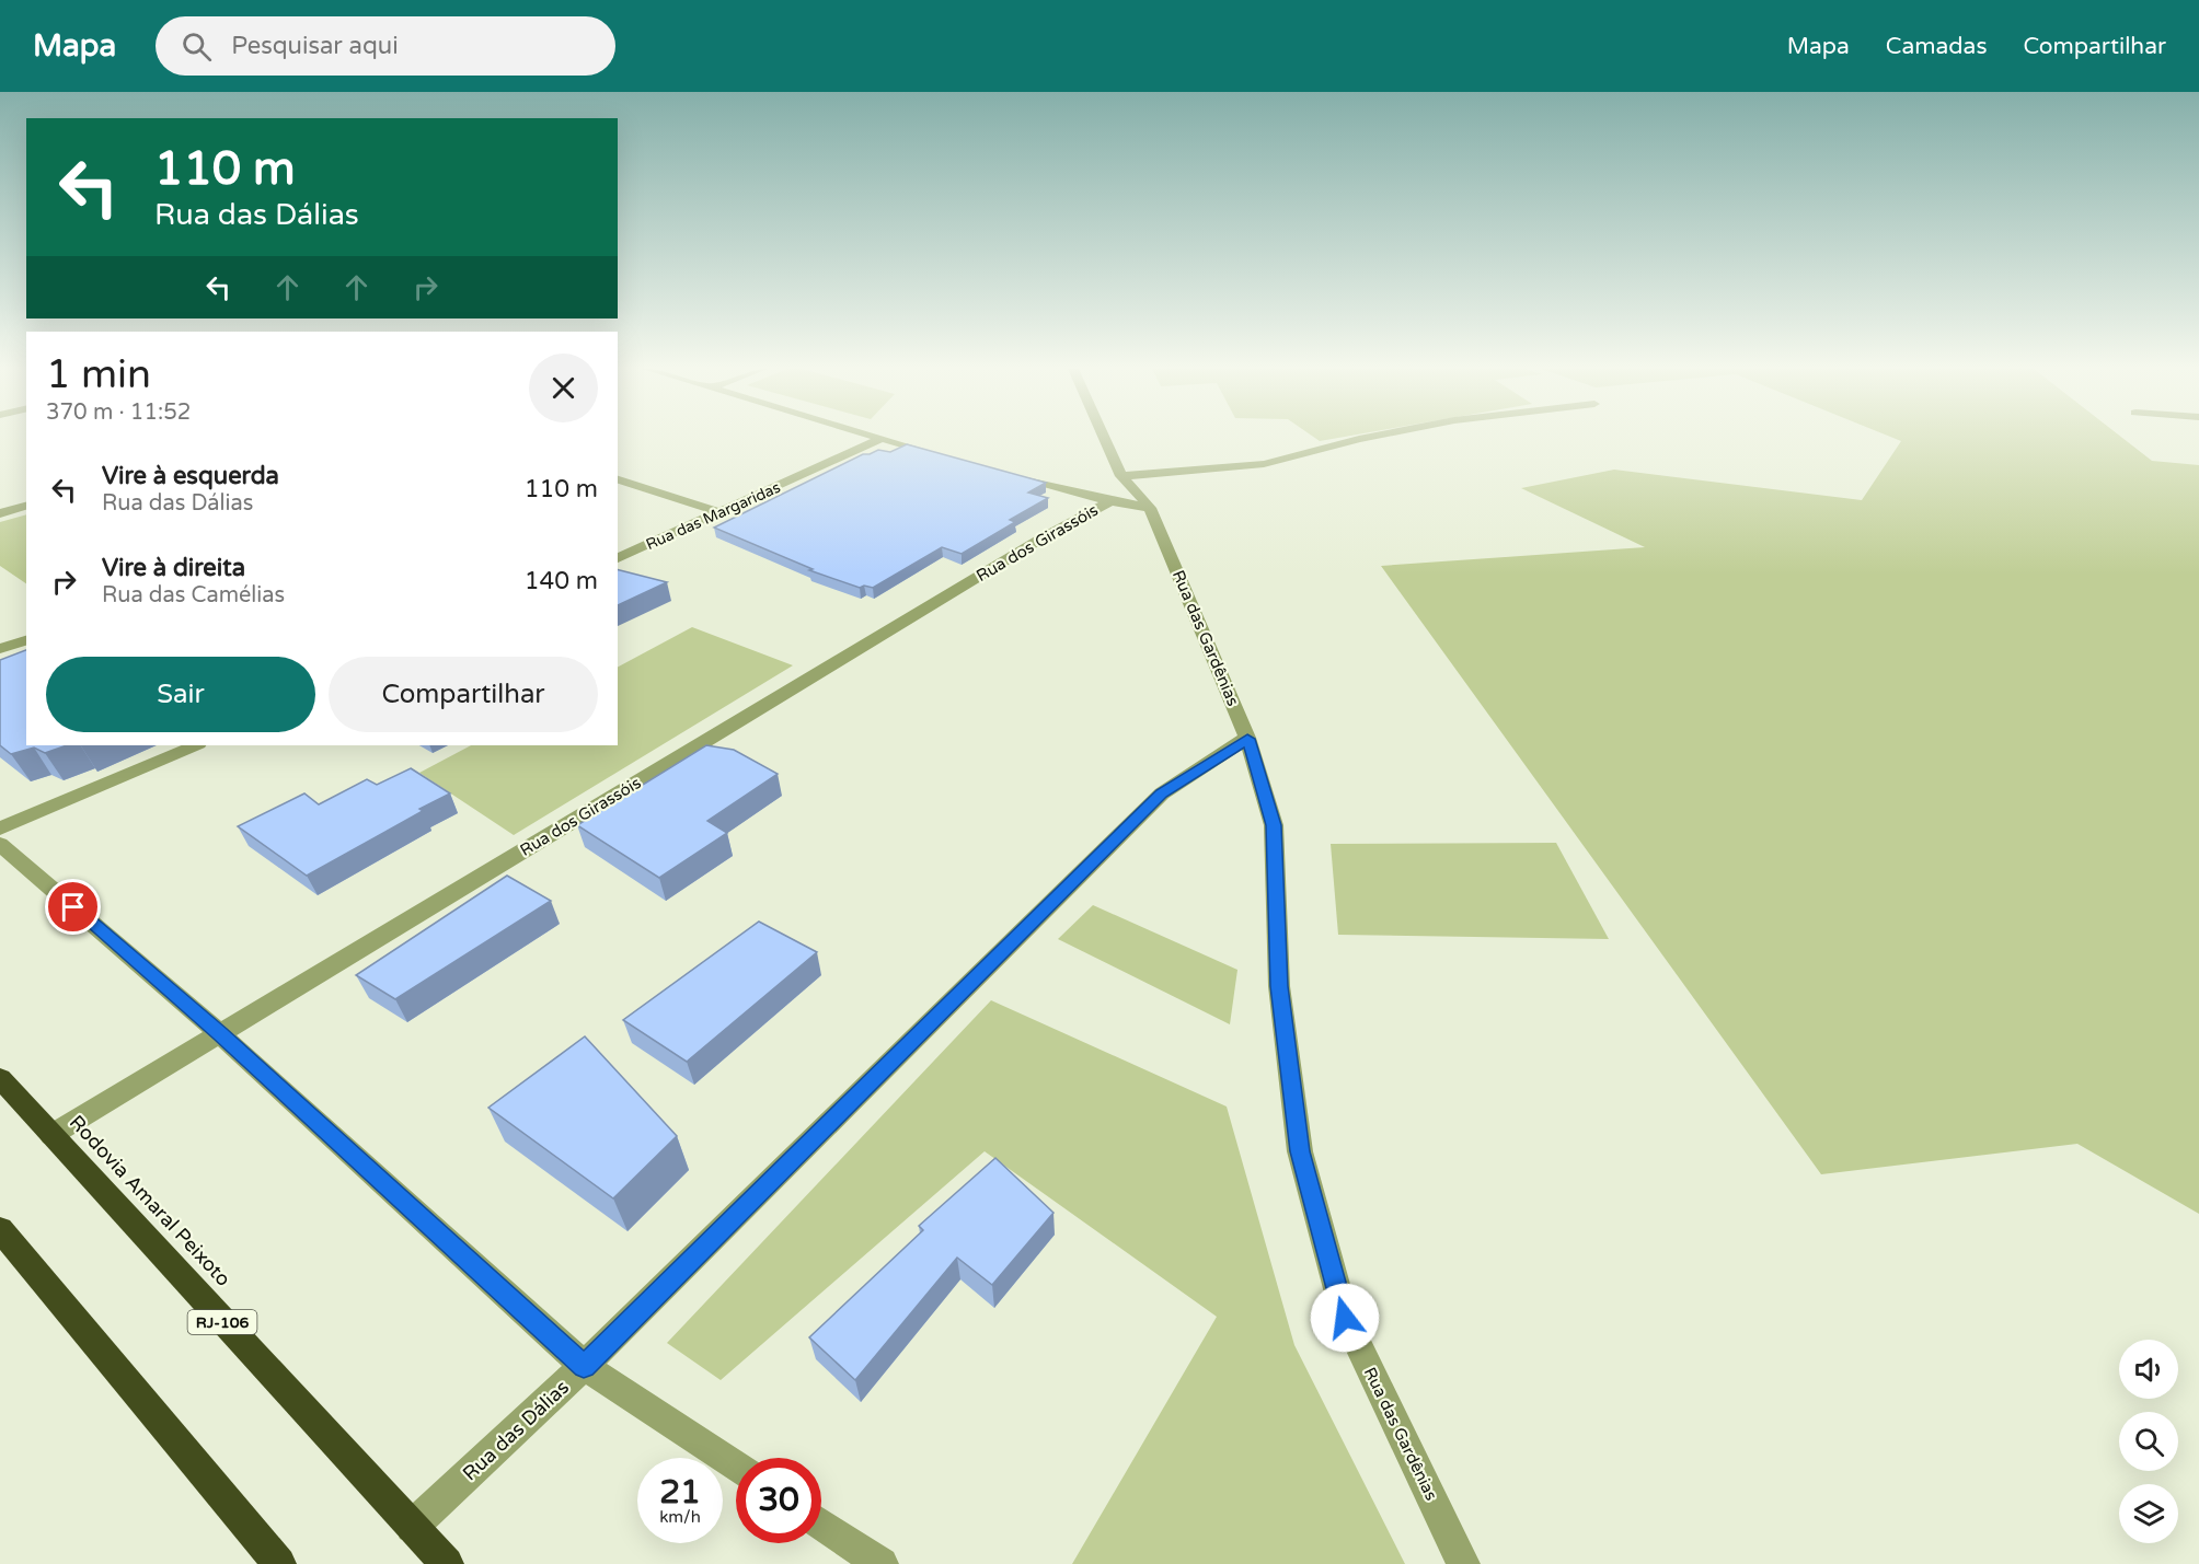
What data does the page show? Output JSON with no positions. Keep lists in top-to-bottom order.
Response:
{
  "streets": {
    "highway": ["Rodovia Amaral Peixoto", "RJ-106"],
    "street": [
      "Rua das Margaridas",
      "Rua dos Girassóis",
      "Rua das Gardênias",
      "Rua das Dálias"
    ]
  },
  "crossings": [
    ["Rua dos Girassóis", "Rodovia Amaral Peixoto"],
    ["Rua das Gardênias", "Rua das Dálias"],
    ["Rodovia Amaral Peixoto", "Rua das Dálias"]
  ],
  "page": {
    "header": "Mapa",
    "search": "Pesquisar aqui",
    "nav": ["Mapa", "Camadas", "Compartilhar"],
    "turn": ["110 m", "Rua das Dálias"],
    "heading": ["1 min", "370 m · 11:52"],
    "list": [
      {
        "name": "Vire à esquerda",
        "note": "Rua das Dálias",
        "value": "110 m"
      },
      {
        "name": "Vire à direita",
        "note": "Rua das Camélias",
        "value": "140 m"
      }
    ],
    "buttons": ["Sair", "Compartilhar"],
    "speed": "21 km/h",
    "limit": "30"
  }
}
